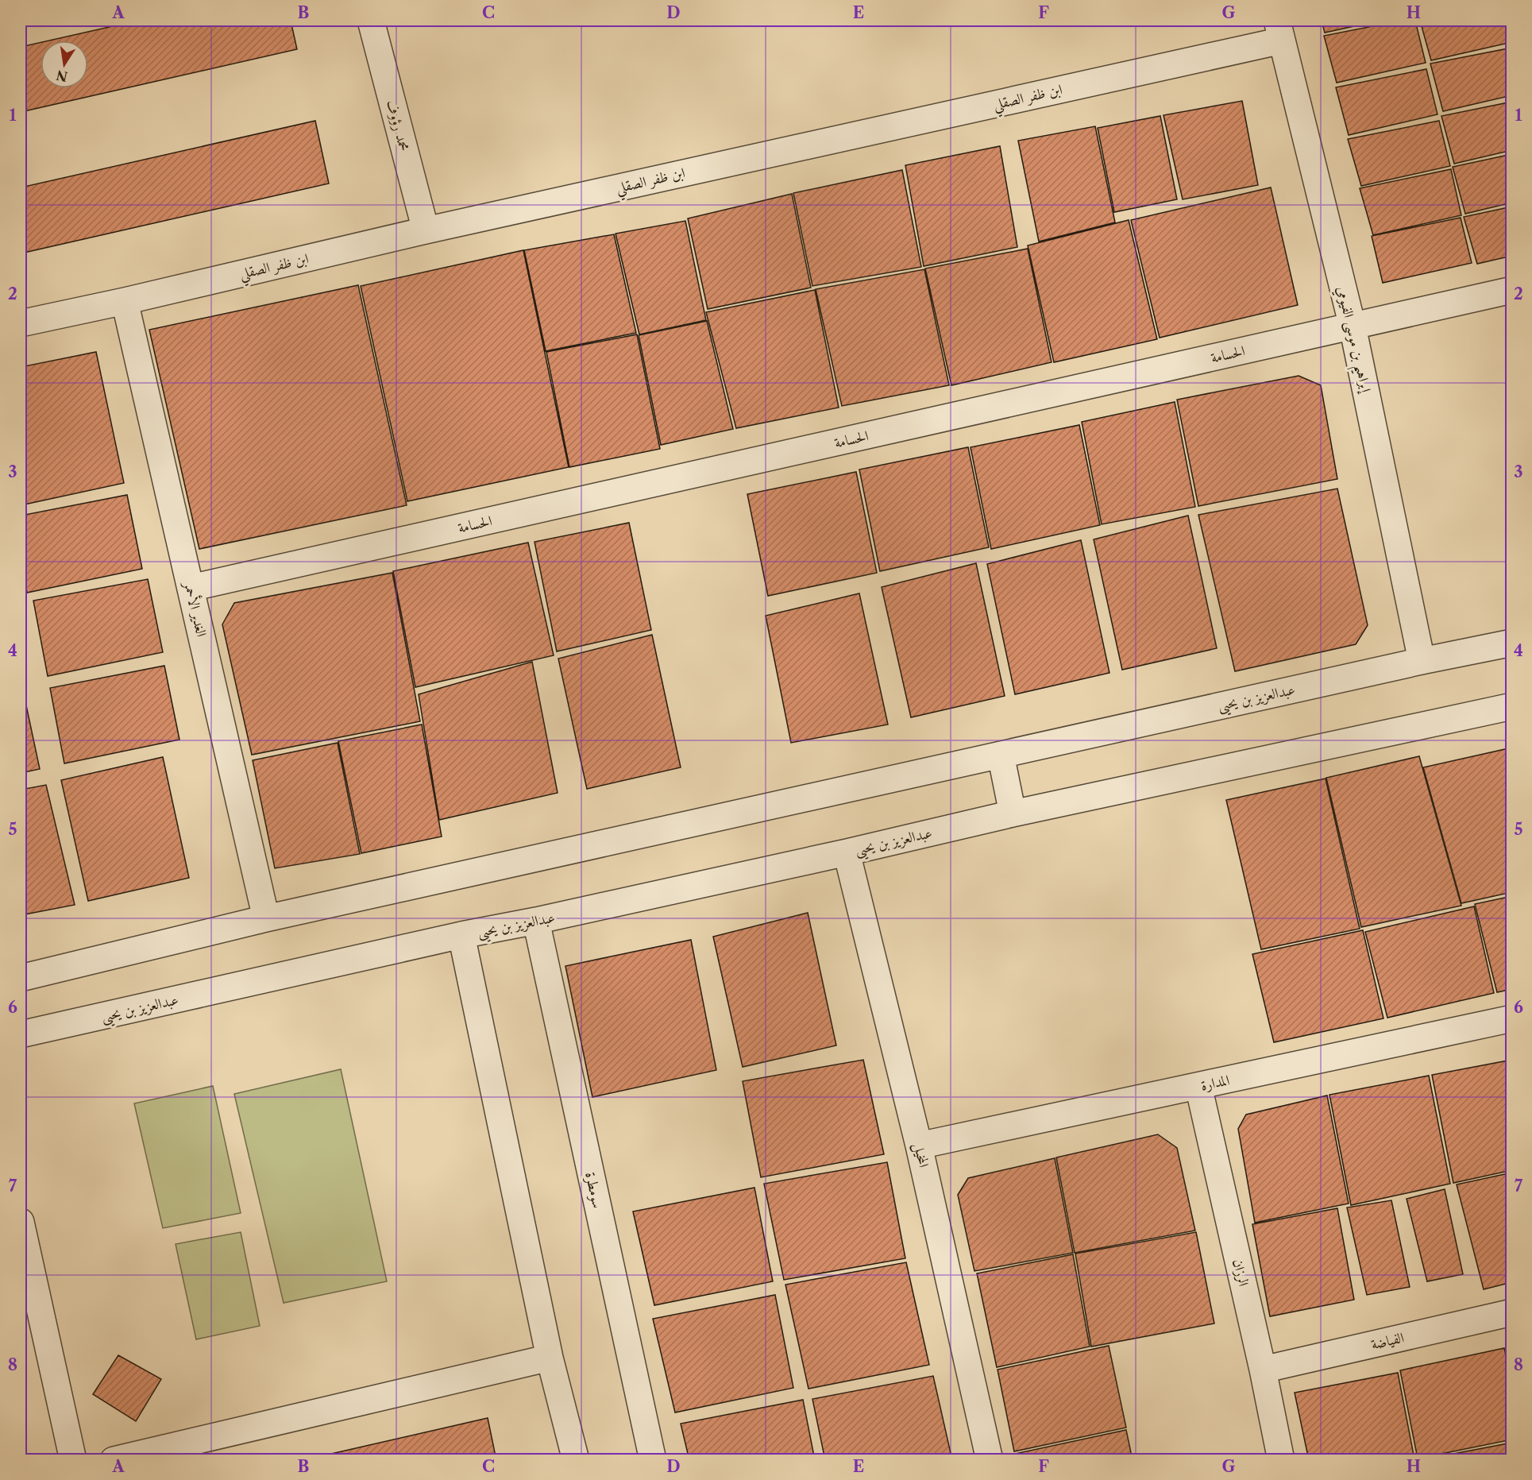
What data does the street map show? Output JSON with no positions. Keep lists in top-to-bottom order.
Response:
{
  "streets": {
    "street": [
      "ابن ظفر الصقلي",
      "محمد رؤوف",
      "إبراهيم بن موسى الفيومي",
      "الحسامة",
      "الغدير الأحمر",
      "عبدالعزيز بن يحيى",
      "المدارة",
      "المخيل",
      "سومطرة",
      "الرزان",
      "الفياضة"
    ]
  },
  "crossings": [
    ["ابن ظفر الصقلي", "محمد رؤوف"],
    ["ابن ظفر الصقلي", "إبراهيم بن موسى الفيومي"],
    ["ابن ظفر الصقلي", "الغدير الأحمر"],
    ["إبراهيم بن موسى الفيومي", "الحسامة"],
    ["إبراهيم بن موسى الفيومي", "عبدالعزيز بن يحيى"],
    ["الحسامة", "الغدير الأحمر"],
    ["الغدير الأحمر", "عبدالعزيز بن يحيى"],
    ["عبدالعزيز بن يحيى", "المخيل"],
    ["عبدالعزيز بن يحيى", "سومطرة"],
    ["المدارة", "المخيل"],
    ["المدارة", "الرزان"],
    ["الرزان", "الفياضة"]
  ],
  "north": "bottom",
  "grid": {
    "columns": [
      "A",
      "B",
      "C",
      "D",
      "E",
      "F",
      "G",
      "H"
    ],
    "rows": [
      "1",
      "2",
      "3",
      "4",
      "5",
      "6",
      "7",
      "8"
    ]
  }
}
